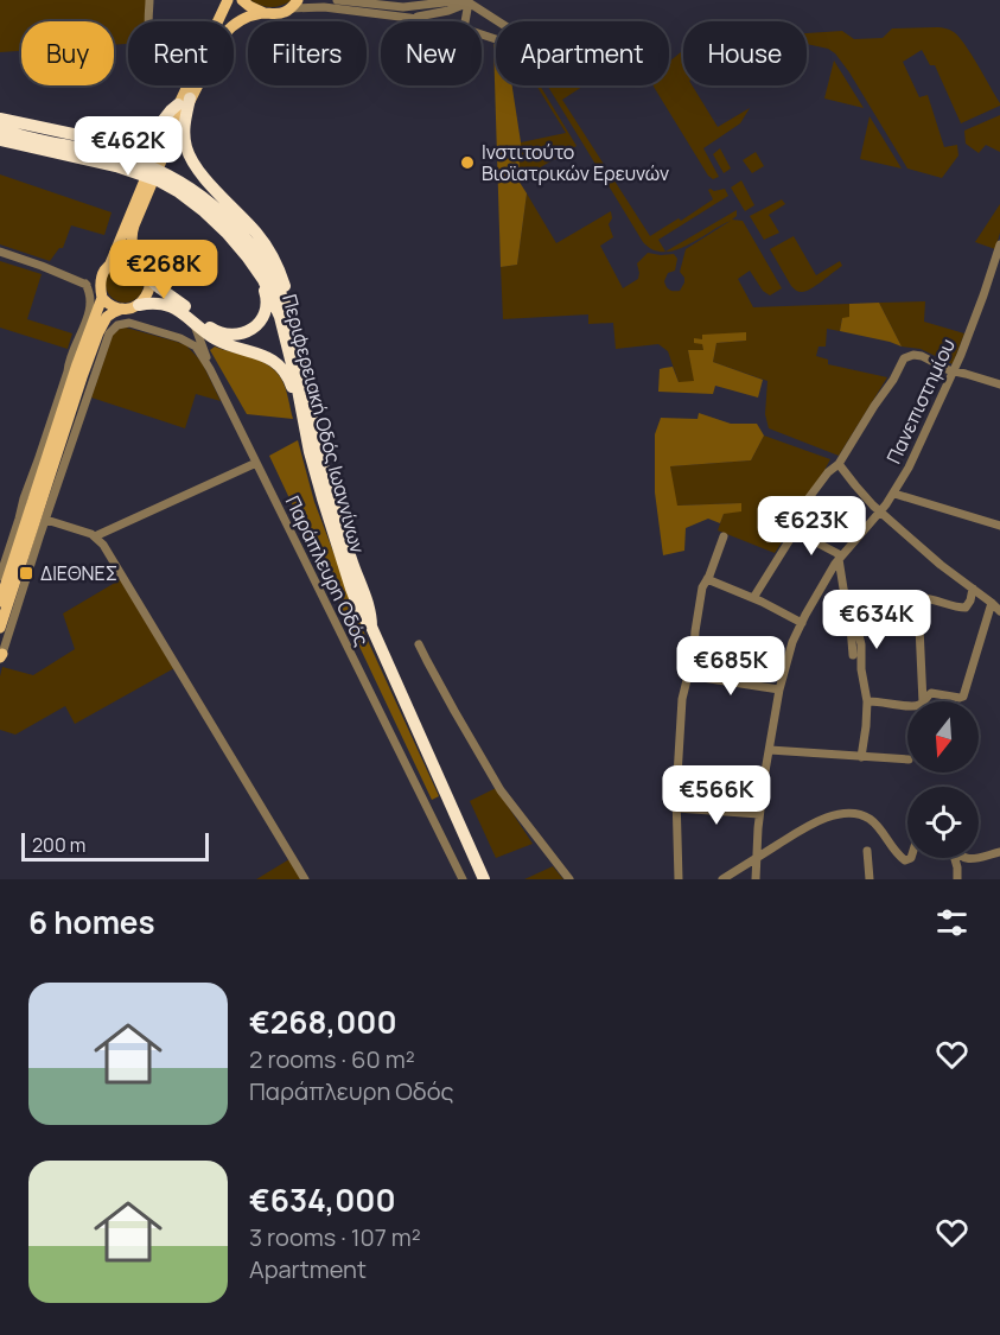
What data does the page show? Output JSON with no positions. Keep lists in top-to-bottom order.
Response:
{
  "streets": {
    "highway": ["Περιφερειακή Οδός Ιωαννίνων"],
    "street": ["Πανεπιστημίου", "Παράπλευρη Οδός"]
  },
  "places": {
    "other": ["Ινστιτούτο Βιοϊατρικών Ερευνών"],
    "transit": ["ΔΙΕΘΝΕΣ"]
  },
  "scale_bar": "200 m",
  "north": "bottom",
  "page": {
    "chip": [
      "Buy",
      "Rent",
      "Filters",
      "New",
      "Apartment",
      "House"
    ],
    "price": [
      "€462K",
      "€268K",
      "€623K",
      "€634K",
      "€685K",
      "€566K"
    ],
    "scale": "200 m",
    "heading": "6 homes",
    "list": [
      {
        "name": "€268,000",
        "note": "2 rooms · 60 m² · Παράπλευρη Οδός"
      },
      {
        "name": "€634,000",
        "note": "3 rooms · 107 m² · Apartment"
      }
    ]
  }
}
